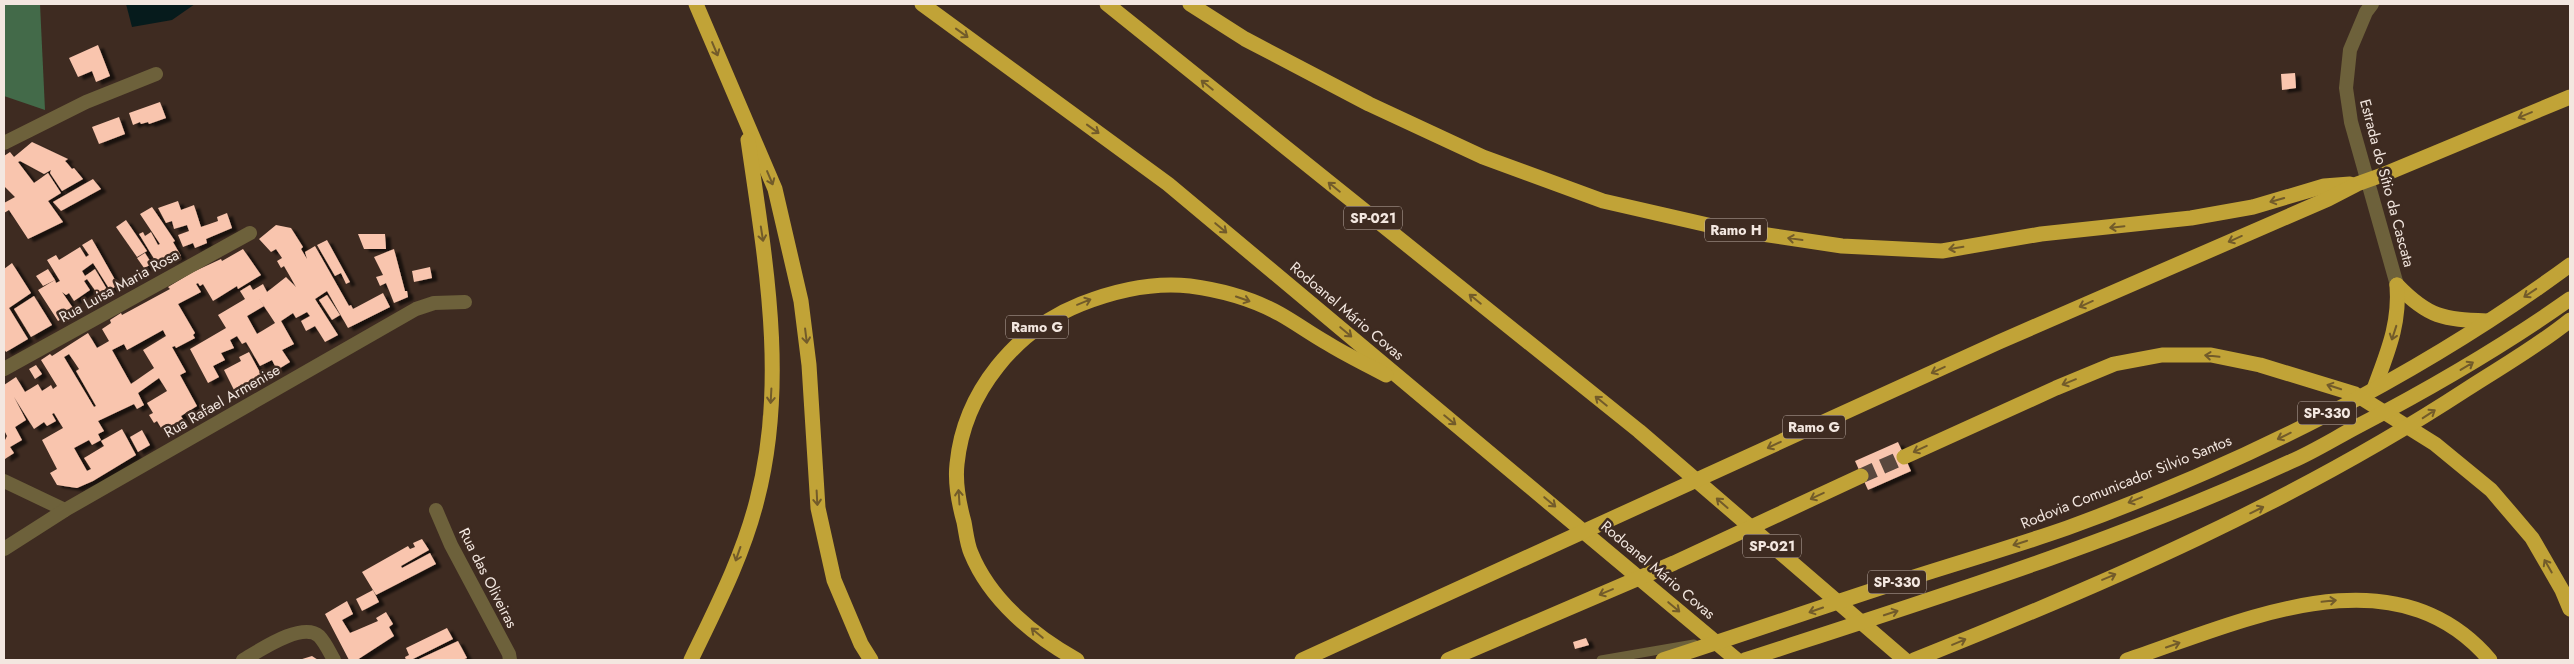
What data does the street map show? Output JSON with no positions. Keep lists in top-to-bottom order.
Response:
{
  "streets": {
    "highway": [
      "SP-021",
      "Ramo H",
      "Rodoanel Mário Covas",
      "Ramo G",
      "SP-330",
      "Rodovia Comunicador Silvio Santos"
    ],
    "street": [
      "Estrada do Sítio da Cascata",
      "Rua Luisa Maria Rosa",
      "Rua Rafael Armenise",
      "Rua das Oliveiras"
    ]
  },
  "crossings": [
    ["Ramo H", "Ramo G"],
    ["Rodoanel Mário Covas", "Ramo G"]
  ]
}
